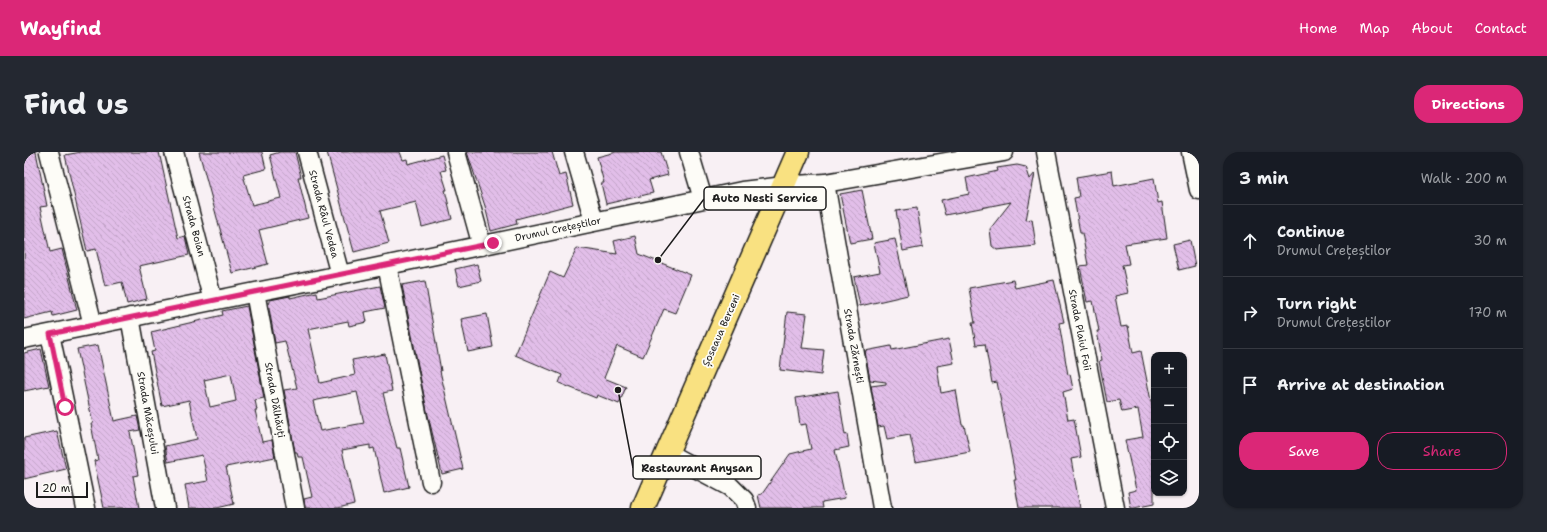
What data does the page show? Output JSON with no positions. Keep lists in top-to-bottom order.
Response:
{
  "streets": {
    "main road": ["Șoseaua Berceni"],
    "street": [
      "Strada Râul Vedea",
      "Strada Boian",
      "Drumul Crețeștilor",
      "Strada Plaiul Foii",
      "Strada Zărnești",
      "Strada Dălhăuți",
      "Strada Măceșului"
    ]
  },
  "crossings": [
    ["Strada Râul Vedea", "Drumul Crețeștilor"],
    ["Strada Boian", "Drumul Crețeștilor"],
    ["Drumul Crețeștilor", "Șoseaua Berceni"],
    ["Drumul Crețeștilor", "Strada Zărnești"],
    ["Drumul Crețeștilor", "Strada Dălhăuți"],
    ["Drumul Crețeștilor", "Strada Măceșului"]
  ],
  "places": ["Auto Nesti Service", "Restaurant Anysan"],
  "scale_bar": "20 m",
  "page": {
    "header": "Wayfind",
    "nav": [
      "Home",
      "Map",
      "About",
      "Contact"
    ],
    "title": "Find us",
    "buttons": [
      "Directions",
      ["Save", "Share"]
    ],
    "heading": ["3 min", "Walk · 200 m"],
    "list": [
      ["Continue", "Drumul Crețeștilor", "30 m"],
      ["Turn right", "Drumul Crețeștilor", "170 m"],
      "Arrive at destination"
    ],
    "map_buttons": ["+", "−"],
    "scale": "20 m"
  }
}
